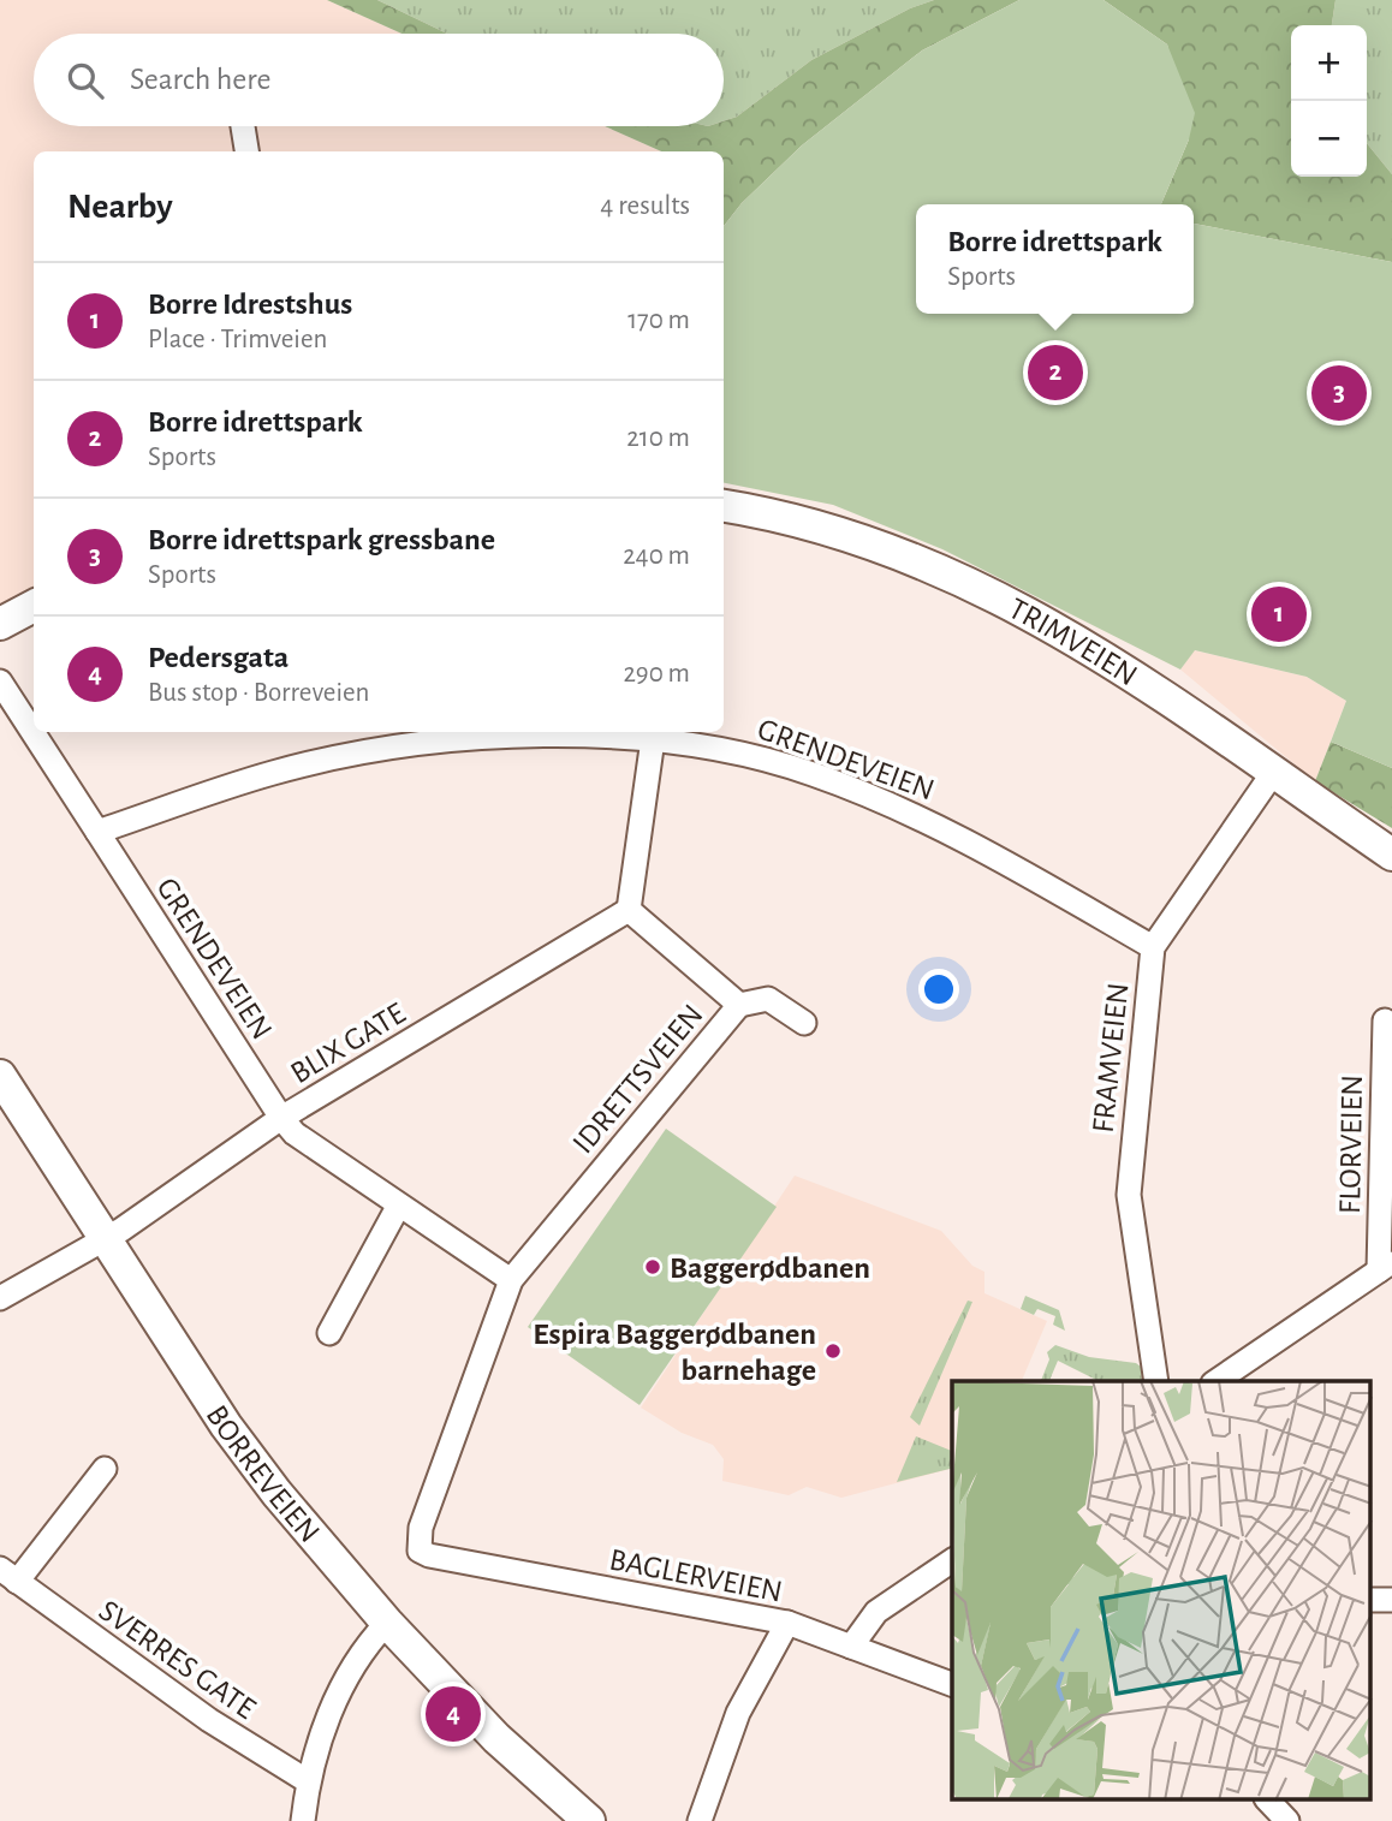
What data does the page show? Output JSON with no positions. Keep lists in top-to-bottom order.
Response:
{
  "streets": {
    "main road": ["TRIMVEIEN", "BORREVEIEN"],
    "street": [
      "GRENDEVEIEN",
      "BLIX GATE",
      "FRAMVEIEN",
      "IDRETTSVEIEN",
      "FLORVEIEN",
      "BAGLERVEIEN",
      "SVERRES GATE"
    ]
  },
  "crossings": [
    ["TRIMVEIEN", "FRAMVEIEN"],
    ["GRENDEVEIEN", "BLIX GATE"],
    ["GRENDEVEIEN", "FRAMVEIEN"],
    ["BLIX GATE", "IDRETTSVEIEN"],
    ["BLIX GATE", "BORREVEIEN"],
    ["IDRETTSVEIEN", "BAGLERVEIEN"]
  ],
  "places": ["Baggerødbanen", "Espira Baggerødbanen barnehage"],
  "page": {
    "map_buttons": ["+", "−"],
    "search": "Search here",
    "heading": ["Nearby", "4 results"],
    "popup": ["Borre idrettspark", "Sports"],
    "list": [
      {
        "mark": "1",
        "name": "Borre Idrestshus",
        "note": "Place · Trimveien",
        "value": "170 m"
      },
      {
        "mark": "2",
        "name": "Borre idrettspark",
        "note": "Sports",
        "value": "210 m"
      },
      {
        "mark": "3",
        "name": "Borre idrettspark gressbane",
        "note": "Sports",
        "value": "240 m"
      },
      {
        "mark": "4",
        "name": "Pedersgata",
        "note": "Bus stop · Borreveien",
        "value": "290 m"
      }
    ],
    "pins": [
      "2",
      "3",
      "1",
      "4"
    ]
  }
}
